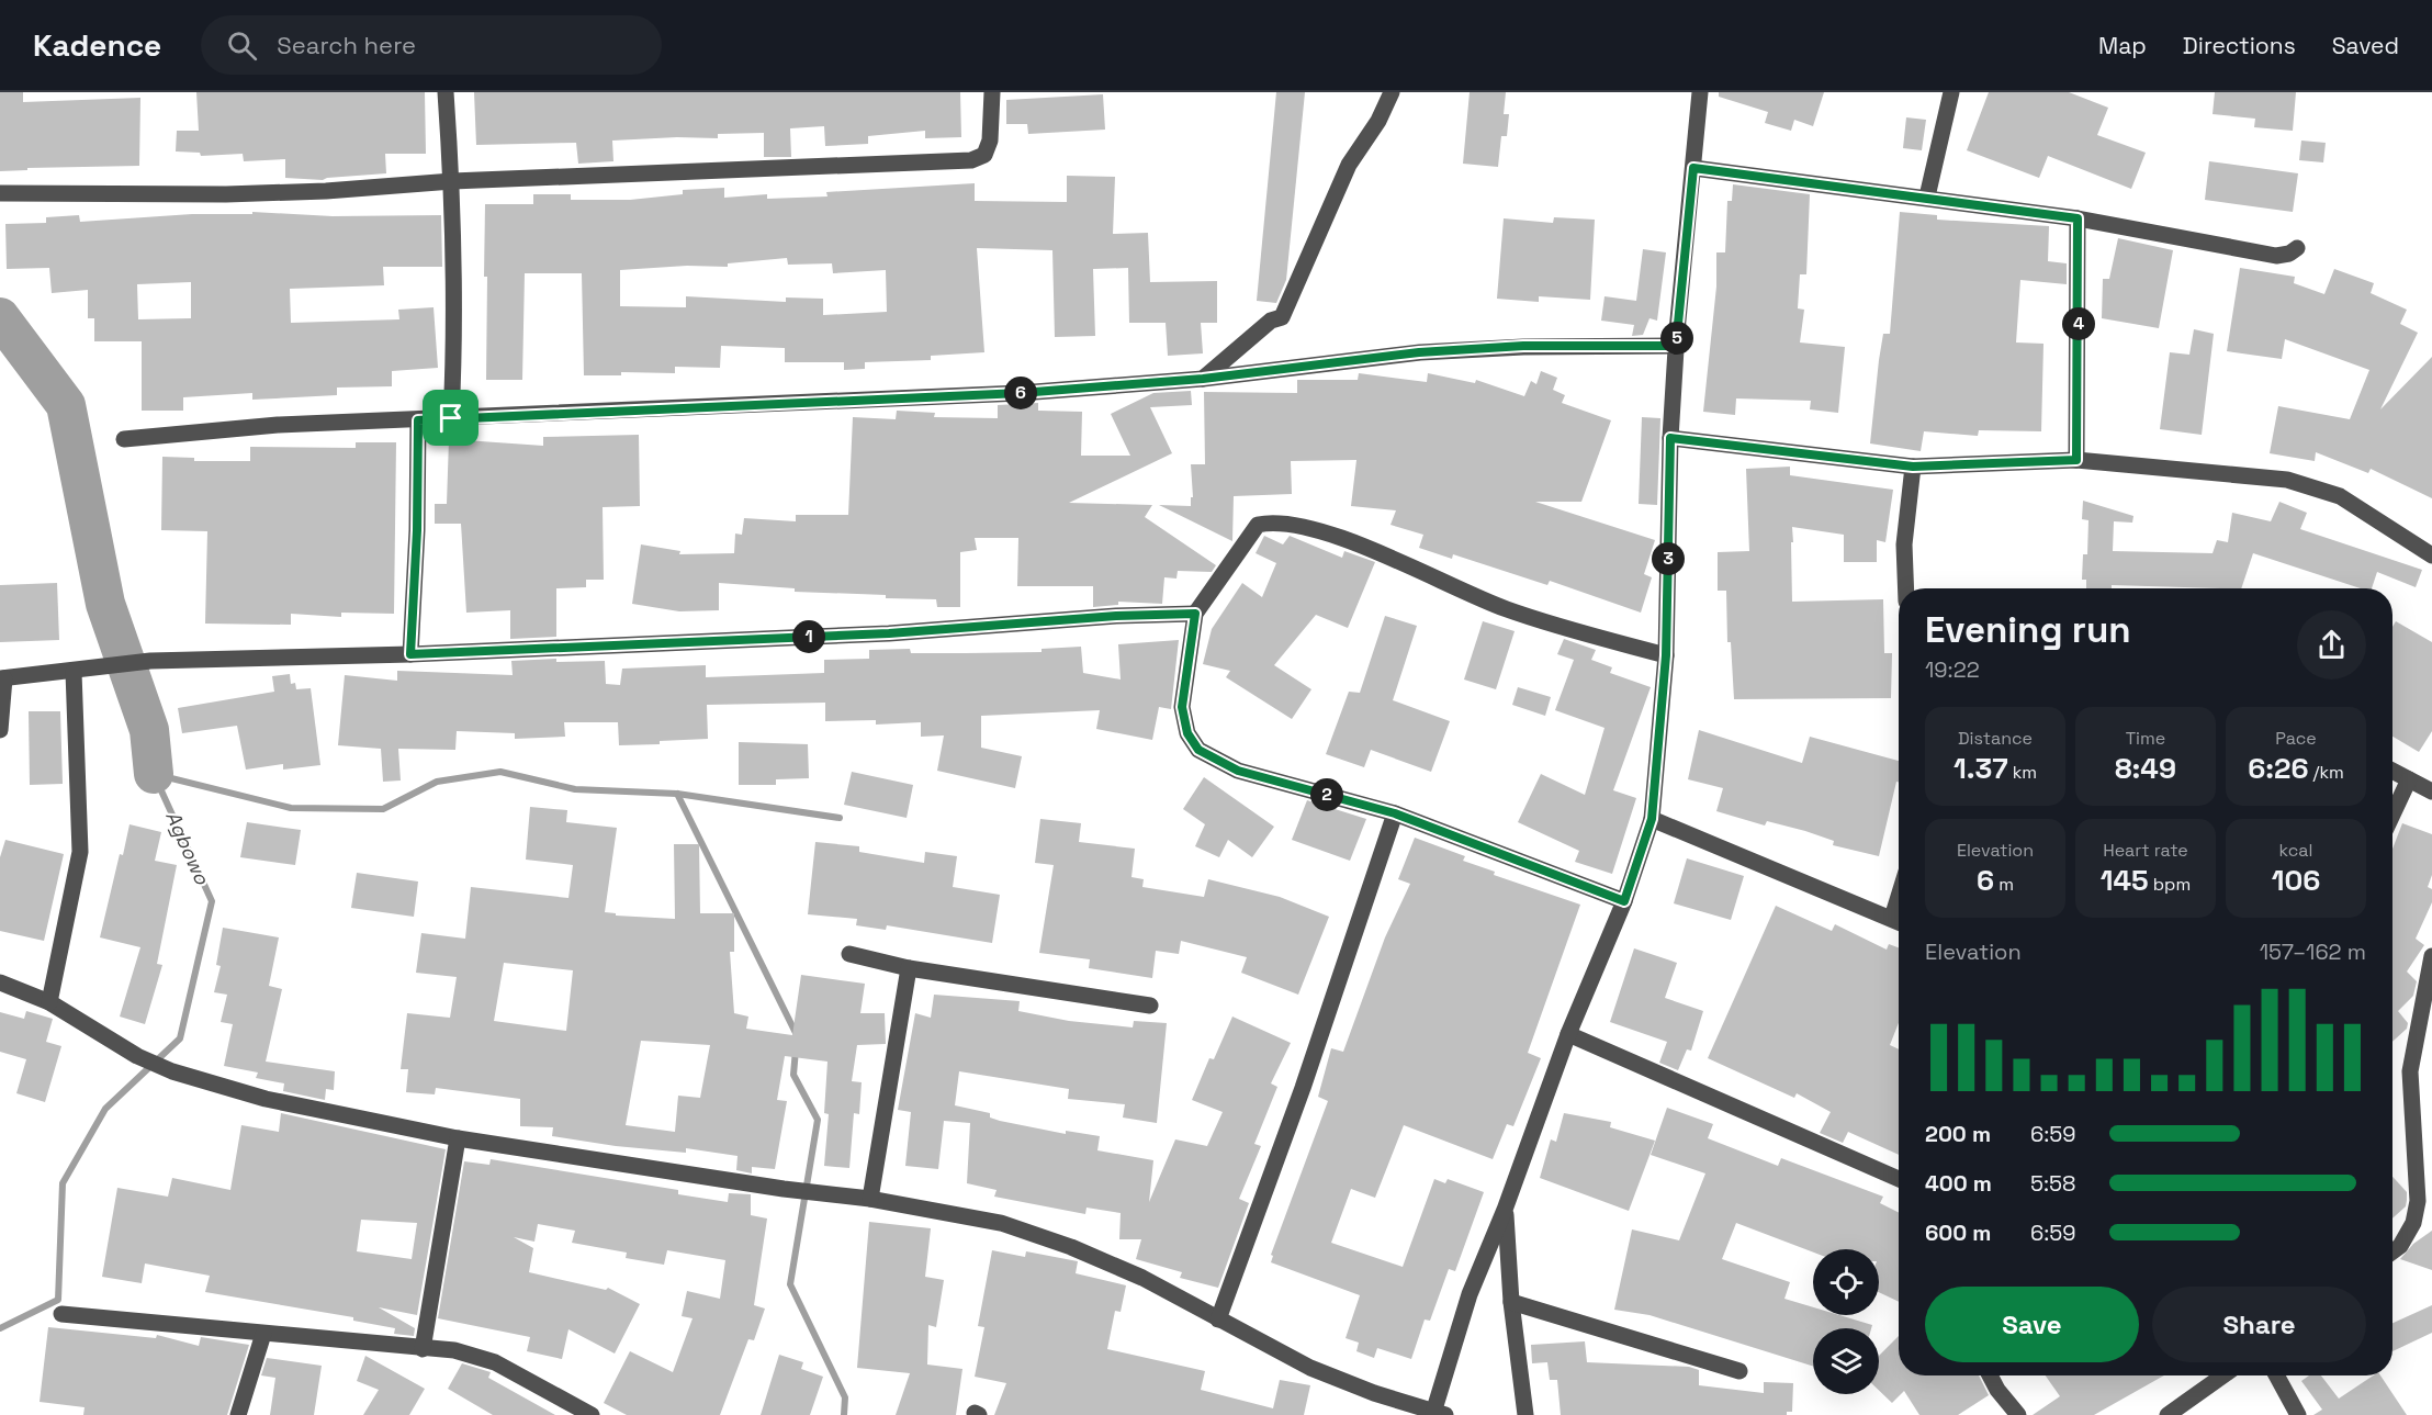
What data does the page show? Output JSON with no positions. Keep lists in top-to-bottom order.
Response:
{
  "water": ["Agbowo"],
  "page": {
    "header": "Kadence",
    "search": "Search here",
    "nav": ["Map", "Directions", "Saved"],
    "pins": [
      "4",
      "5",
      "6",
      "3",
      "1",
      "2"
    ],
    "heading": ["Evening run", "19:22"],
    "stats": [
      ["Distance", "1.37 km"],
      ["Time", "8:49"],
      ["Pace", "6:26 /km"],
      ["Elevation", "6 m"],
      ["Heart rate", "145 bpm"],
      ["kcal", "106"]
    ],
    "chart": ["Elevation", "157–162 m"],
    "list": [
      {
        "name": "200 m",
        "note": "6:59"
      },
      {
        "name": "400 m",
        "note": "5:58"
      },
      {
        "name": "600 m",
        "note": "6:59"
      }
    ],
    "buttons": ["Save", "Share"]
  }
}
